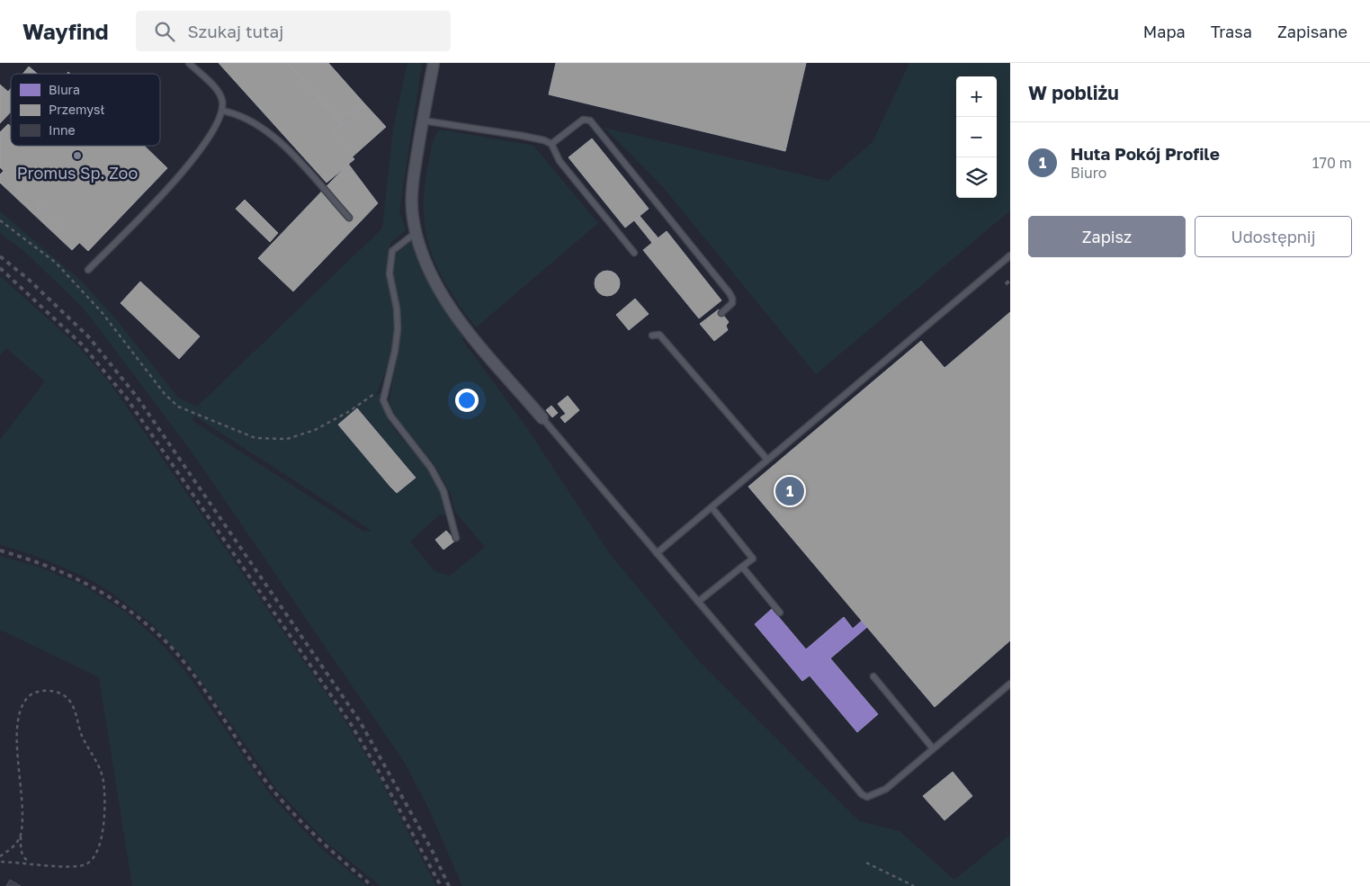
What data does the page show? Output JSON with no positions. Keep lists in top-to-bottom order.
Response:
{
  "places": ["Promus Sp. Zoo"],
  "legend": ["Biura", "Przemysł", "Inne"],
  "page": {
    "header": "Wayfind",
    "search": "Szukaj tutaj",
    "nav": ["Mapa", "Trasa", "Zapisane"],
    "heading": "W pobliżu",
    "map_buttons": ["+", "−"],
    "list": [
      {
        "mark": "1",
        "name": "Huta Pokój Profile",
        "note": "Biuro",
        "value": "170 m"
      }
    ],
    "buttons": ["Zapisz", "Udostępnij"],
    "pins": "1"
  }
}
